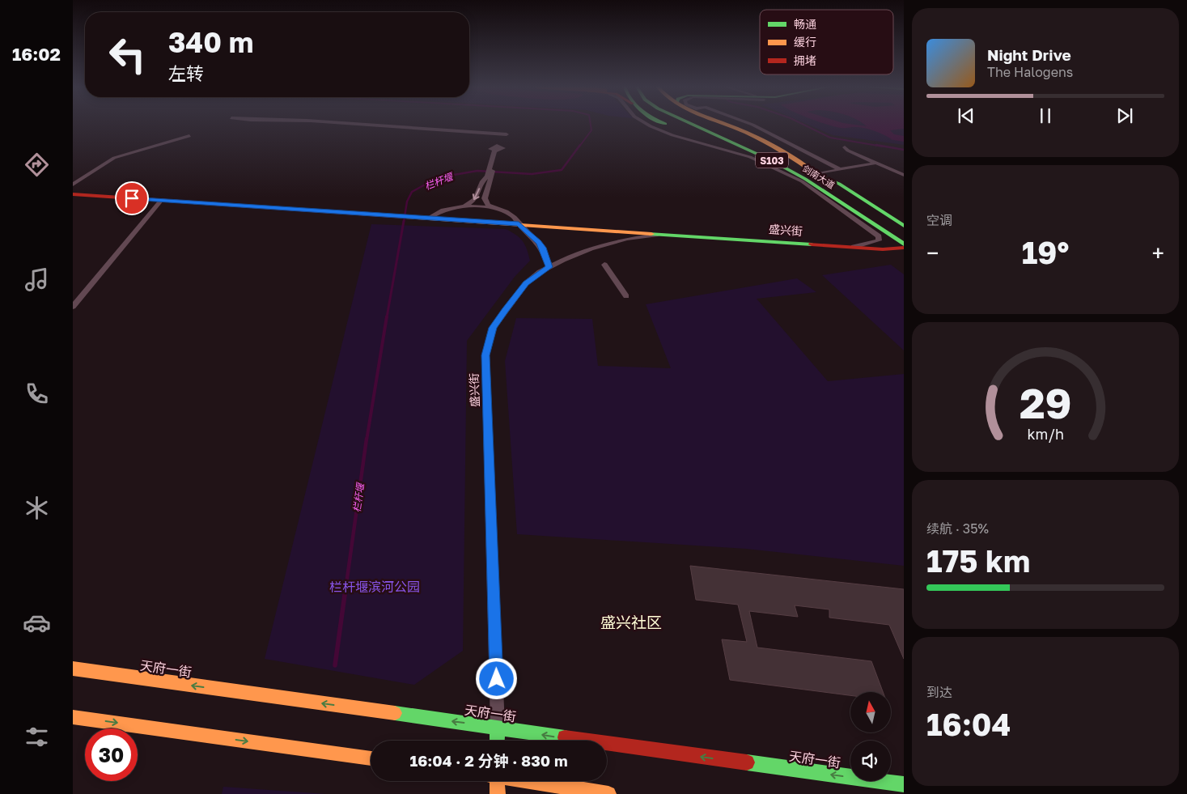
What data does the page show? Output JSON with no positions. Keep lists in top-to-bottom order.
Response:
{
  "streets": {
    "main road": [
      "S103",
      "剑南大道",
      "盛兴街",
      "天府一街"
    ]
  },
  "crossings": [
    ["剑南大道", "盛兴街"],
    ["盛兴街", "天府一街"]
  ],
  "districts": ["盛兴社区"],
  "water": ["栏杆堰"],
  "parks": ["栏杆堰滨河公园"],
  "legend": ["畅通", "缓行", "拥堵"],
  "north": "top",
  "page": {
    "tabs": "16:02",
    "turn": ["340 m", "左转"],
    "song": ["Night Drive", "The Halogens"],
    "tile": [
      "空调",
      ["续航 · 35%", "175 km"],
      ["到达", "16:04"]
    ],
    "heat": ["−", "19°", "+"],
    "limit": "30",
    "trip": "16:04 · 2 分钟 · 830 m",
    "gauge": ["29", "km/h"]
  }
}
